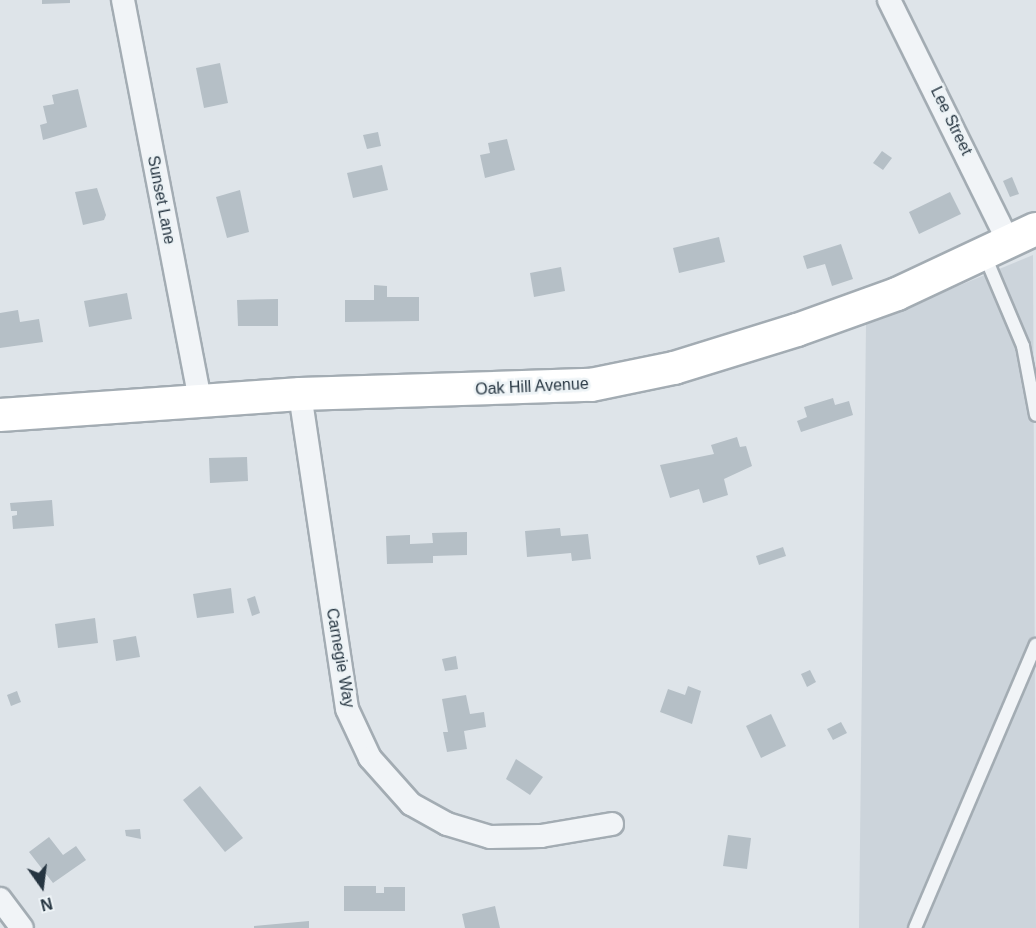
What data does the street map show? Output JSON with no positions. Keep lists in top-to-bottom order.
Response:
{
  "streets": {
    "main road": ["Oak Hill Avenue"],
    "street": ["Lee Street", "Sunset Lane", "Carnegie Way"]
  },
  "crossings": [
    ["Lee Street", "Oak Hill Avenue"],
    ["Sunset Lane", "Oak Hill Avenue"],
    ["Oak Hill Avenue", "Carnegie Way"]
  ],
  "north": "bottom"
}
